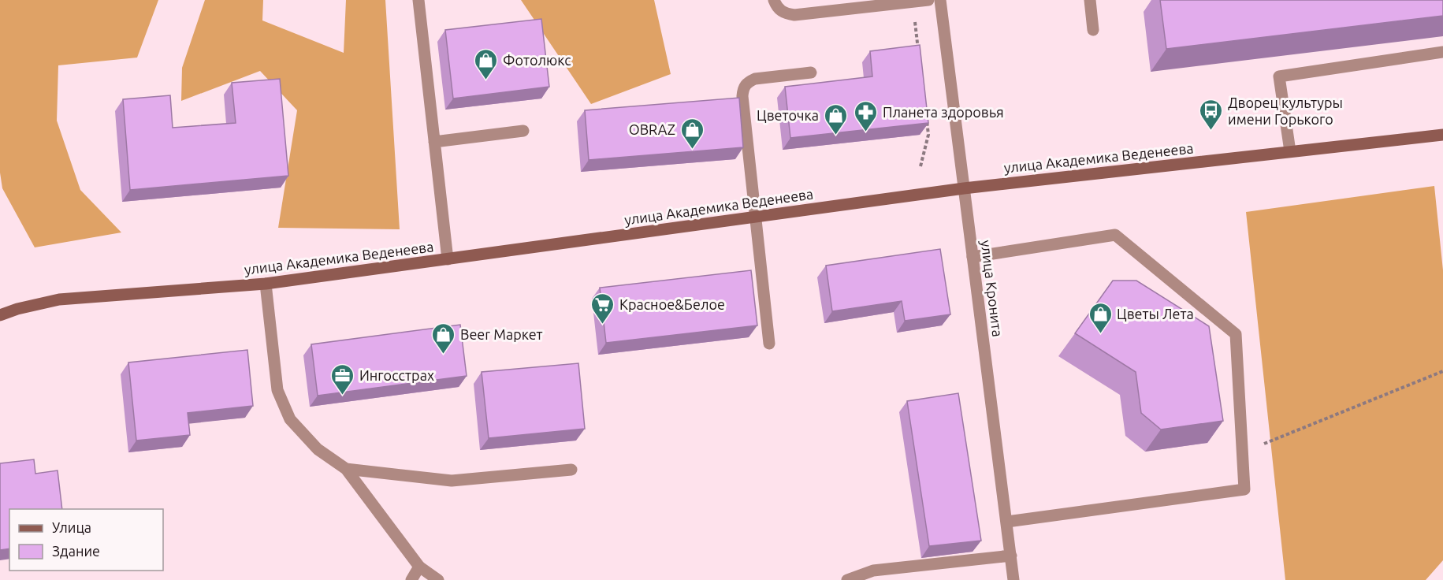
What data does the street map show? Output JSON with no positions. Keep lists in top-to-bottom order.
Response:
{
  "streets": {
    "street": ["улица Академика Веденеева", "улица Кронита"]
  },
  "crossings": [
    ["улица Академика Веденеева", "улица Кронита"]
  ],
  "places": {
    "shop": [
      "Фотолюкс",
      "Цветочка",
      "OBRAZ",
      "Цветы Лета",
      "Beer Маркет"
    ],
    "bus stop": ["Дворец культуры имени Горького"],
    "pharmacy": ["Планета здоровья"],
    "supermarket": ["Красное&Белое"],
    "office": ["Ингосстрах"]
  },
  "legend": ["Улица", "Здание"]
}
